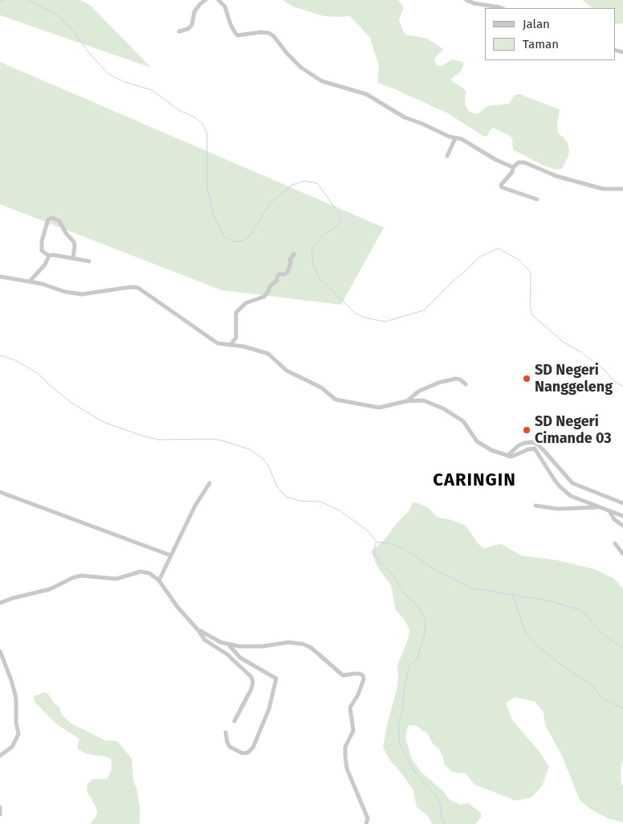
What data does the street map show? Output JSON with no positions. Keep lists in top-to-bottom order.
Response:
{
  "districts": ["CARINGIN"],
  "places": ["SD Negeri Nanggeleng", "SD Negeri Cimande 03"],
  "legend": ["Jalan", "Taman"]
}
